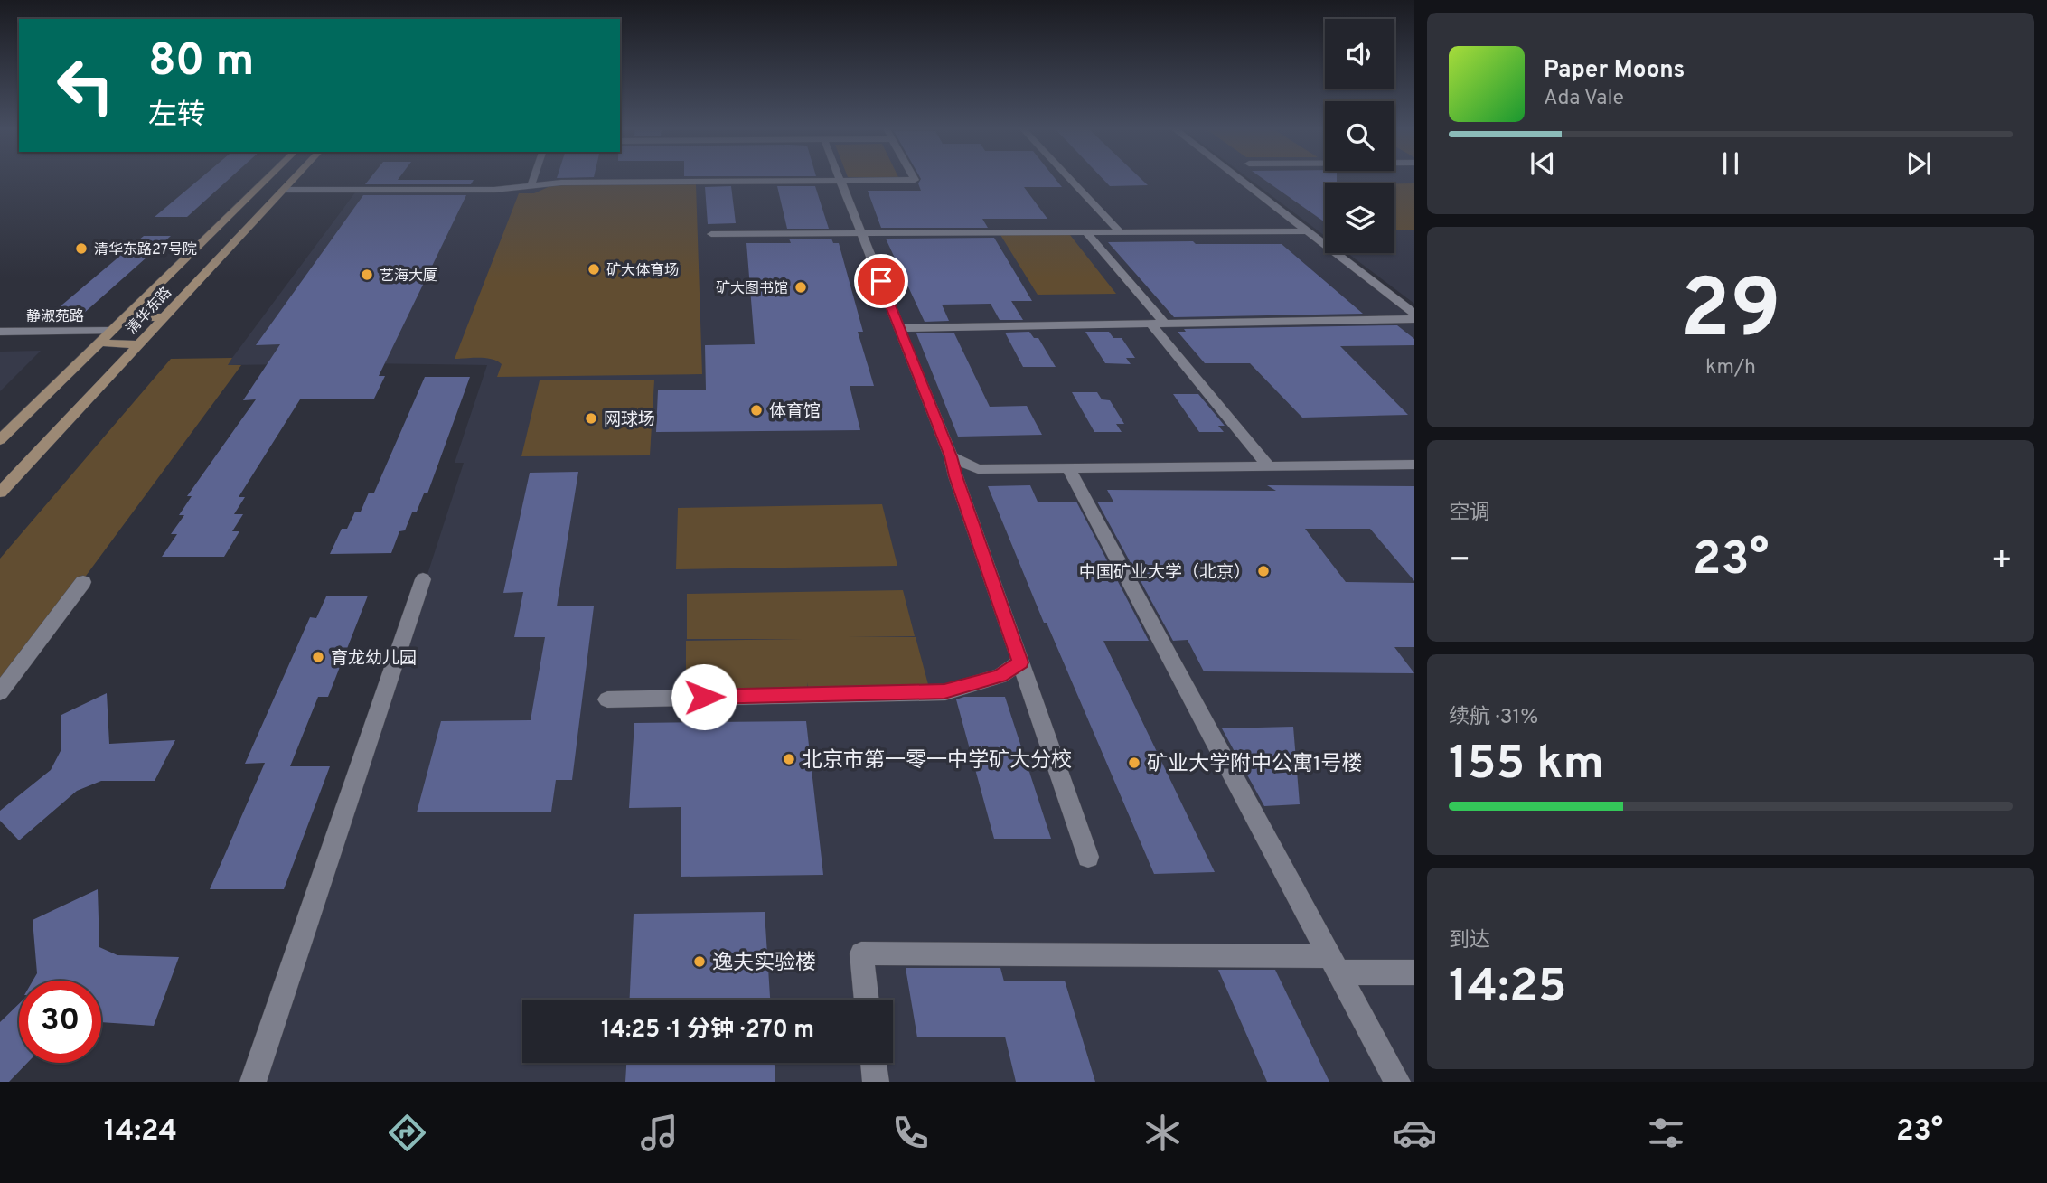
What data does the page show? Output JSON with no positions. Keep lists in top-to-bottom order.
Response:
{
  "streets": {
    "main road": ["清华东路"],
    "street": ["静淑苑路"]
  },
  "crossings": [
    ["清华东路", "静淑苑路"]
  ],
  "places": [
    "清华东路27号院",
    "矿大体育场",
    "艺海大厦",
    "矿大图书馆",
    "体育馆",
    "网球场",
    "中国矿业大学（北京）",
    "育龙幼儿园",
    "北京市第一零一中学矿大分校",
    "矿业大学附中公寓1号楼",
    "逸夫实验楼"
  ],
  "page": {
    "turn": ["80 m", "左转"],
    "song": ["Paper Moons", "Ada Vale"],
    "tile": [
      ["29", "km/h"],
      "空调",
      ["续航 · 31%", "155 km"],
      ["到达", "14:25"]
    ],
    "heat": ["−", "23°", "+"],
    "limit": "30",
    "trip": "14:25 · 1 分钟 · 270 m",
    "tabs": ["14:24", "23°"]
  }
}
